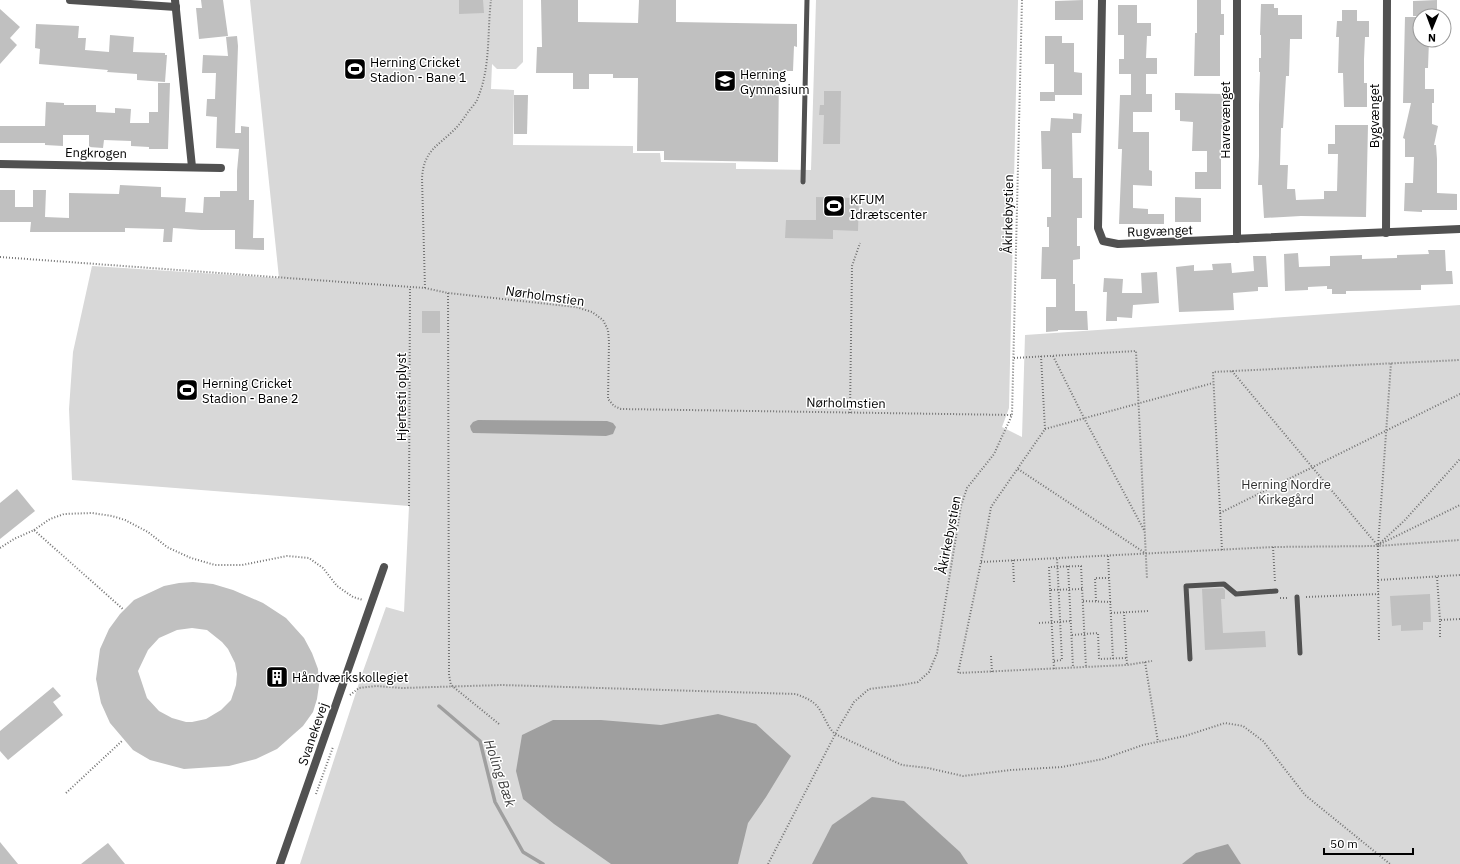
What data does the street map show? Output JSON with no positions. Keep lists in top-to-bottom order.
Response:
{
  "streets": {
    "street": [
      "Bygvænget",
      "Havrevænget",
      "Engkrogen",
      "Rugvænget",
      "Svanekevej"
    ],
    "path": ["Åkirkebystien", "Nørholmstien", "Hjertesti oplyst"]
  },
  "crossings": [
    ["Bygvænget", "Rugvænget"],
    ["Havrevænget", "Rugvænget"],
    ["Åkirkebystien", "Nørholmstien"],
    ["Nørholmstien", "Hjertesti oplyst"]
  ],
  "water": ["Holing Bæk"],
  "parks": ["Herning Nordre Kirkegård"],
  "places": {
    "sports": ["Herning Cricket Stadion - Bane 1", "KFUM Idrætscenter", "Herning Cricket Stadion - Bane 2"],
    "school or university": ["Herning Gymnasium"],
    "building": ["Håndværkskollegiet"]
  },
  "scale_bar": "50 m",
  "north": "bottom"
}
